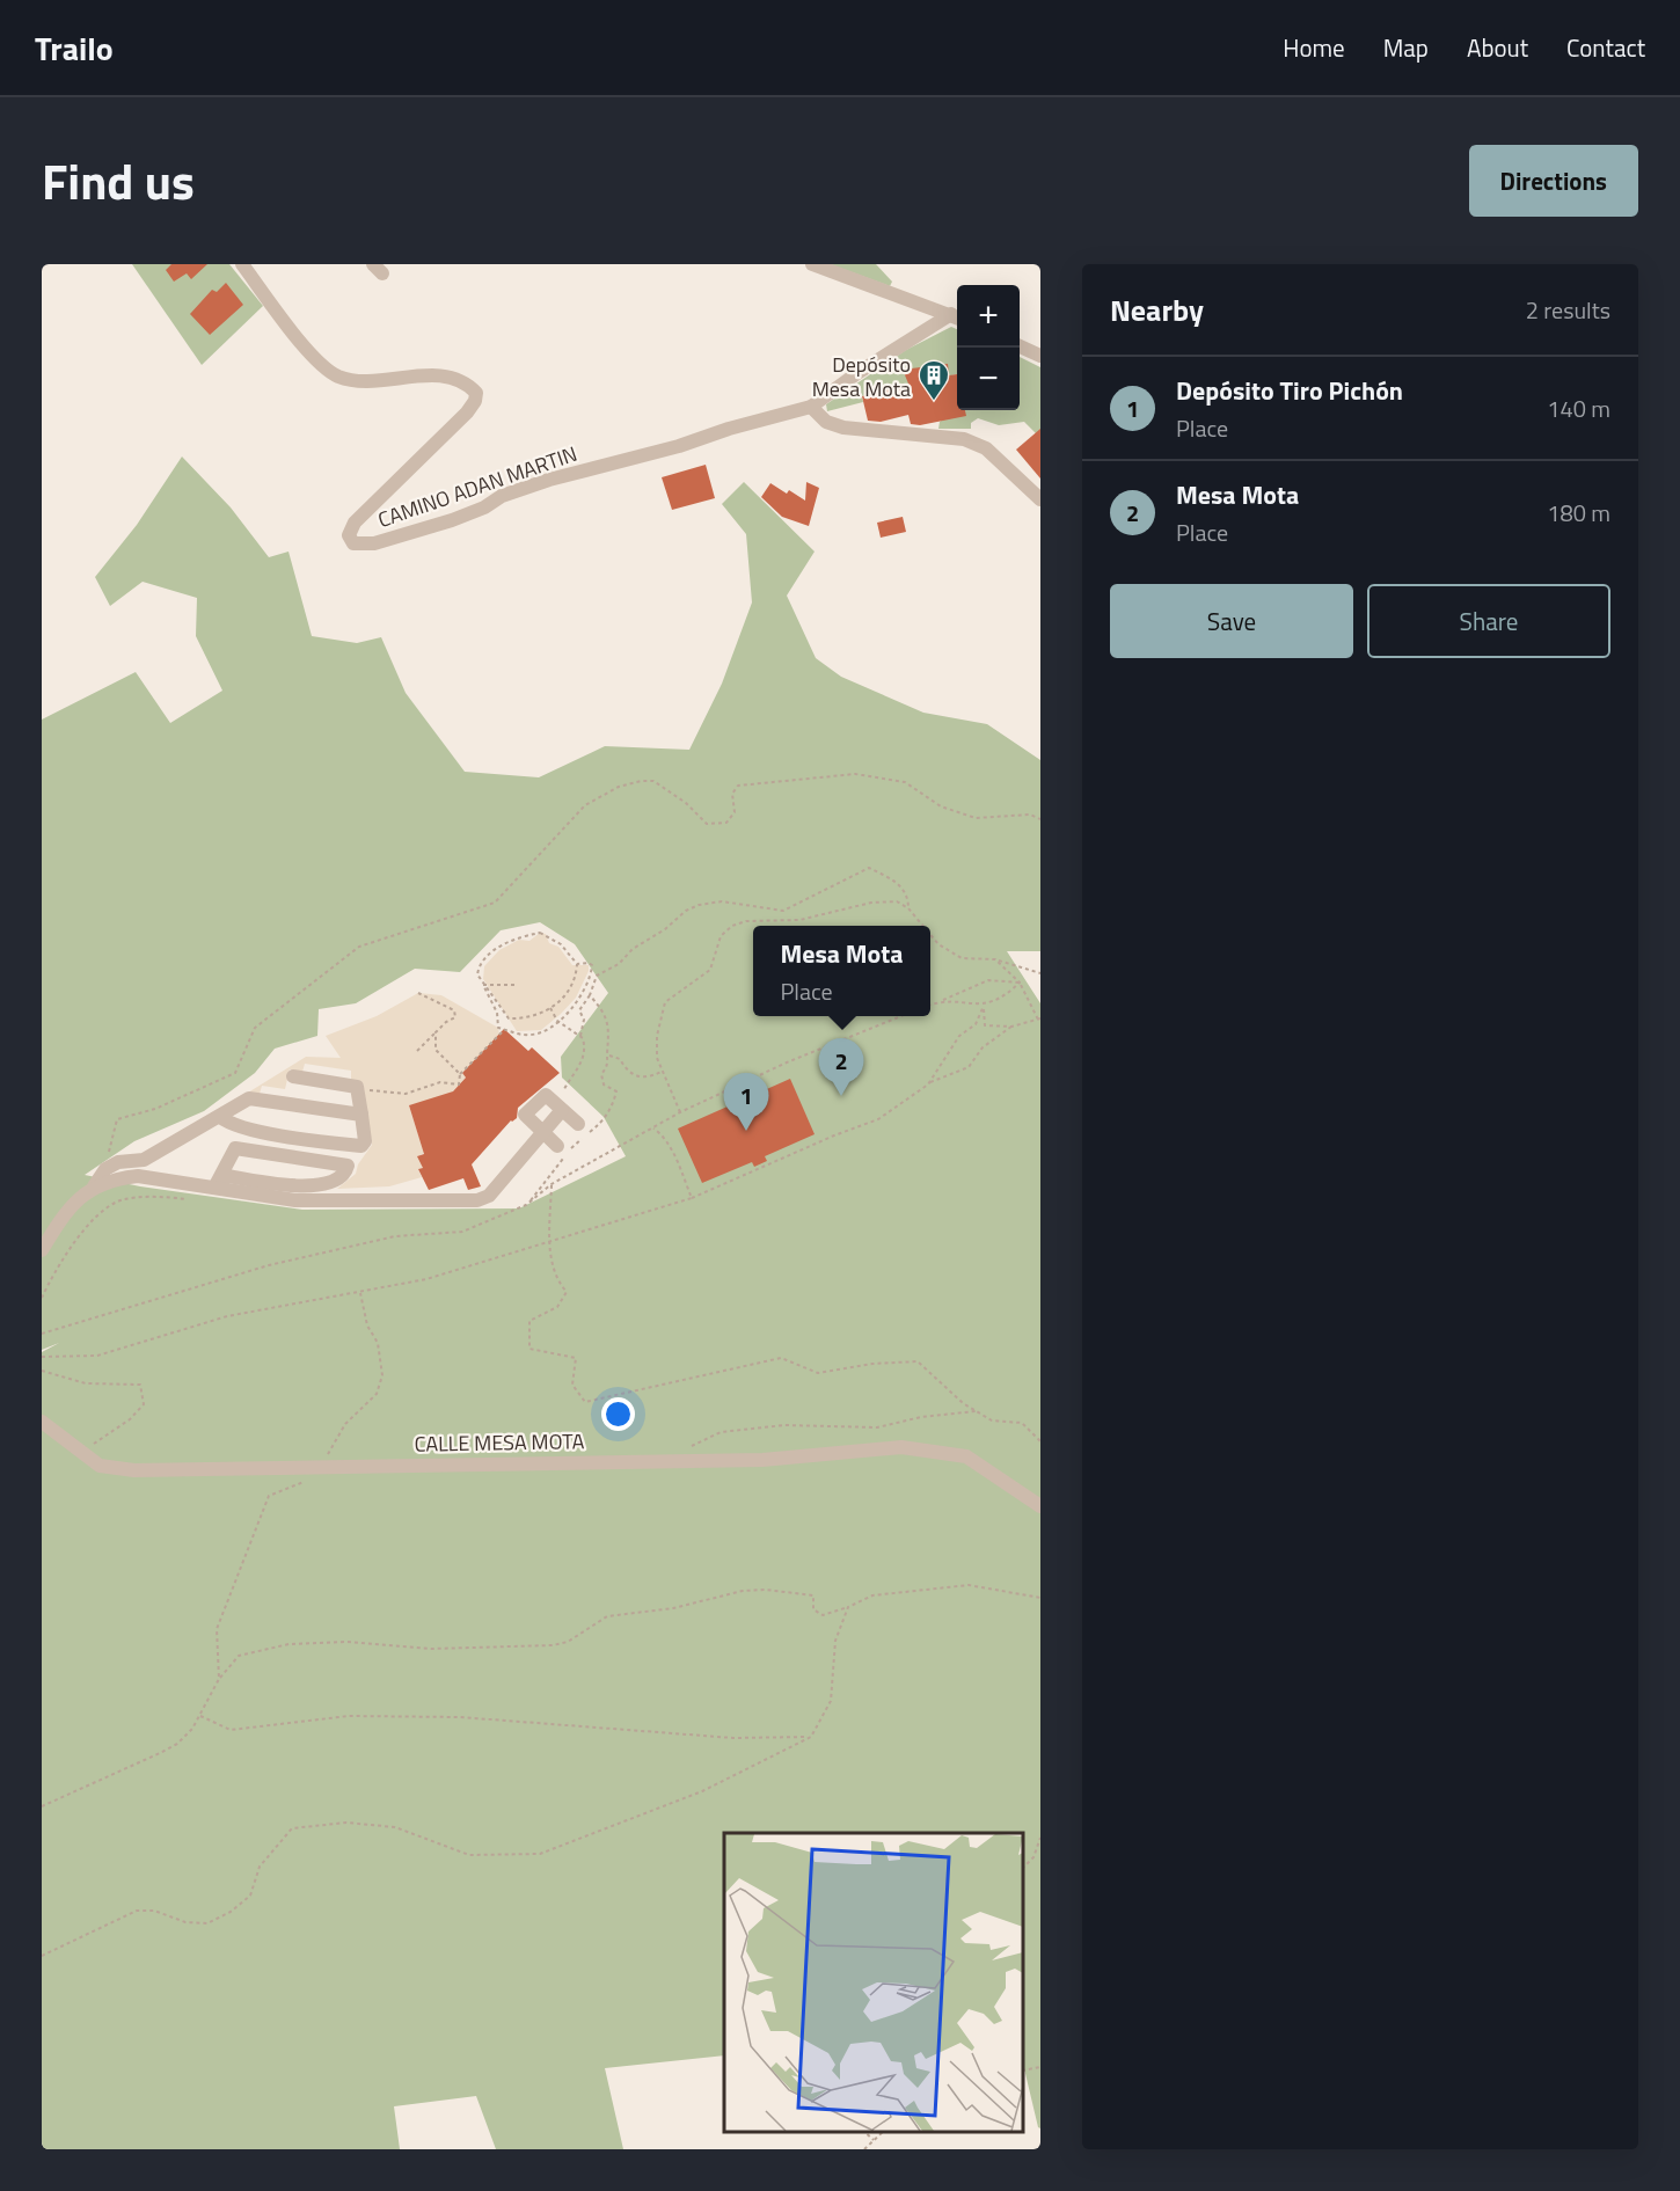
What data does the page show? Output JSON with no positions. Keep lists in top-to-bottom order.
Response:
{
  "streets": {
    "street": ["CAMINO ADAN MARTIN", "CALLE MESA MOTA"]
  },
  "places": {
    "building": ["Depósito Mesa Mota"]
  },
  "page": {
    "header": "Trailo",
    "nav": [
      "Home",
      "Map",
      "About",
      "Contact"
    ],
    "title": "Find us",
    "buttons": [
      "Directions",
      ["Save", "Share"]
    ],
    "heading": ["Nearby", "2 results"],
    "map_buttons": ["+", "−"],
    "list": [
      {
        "mark": "1",
        "name": "Depósito Tiro Pichón",
        "note": "Place",
        "value": "140 m"
      },
      {
        "mark": "2",
        "name": "Mesa Mota",
        "note": "Place",
        "value": "180 m"
      }
    ],
    "popup": ["Mesa Mota", "Place"],
    "pins": ["2", "1"]
  }
}
